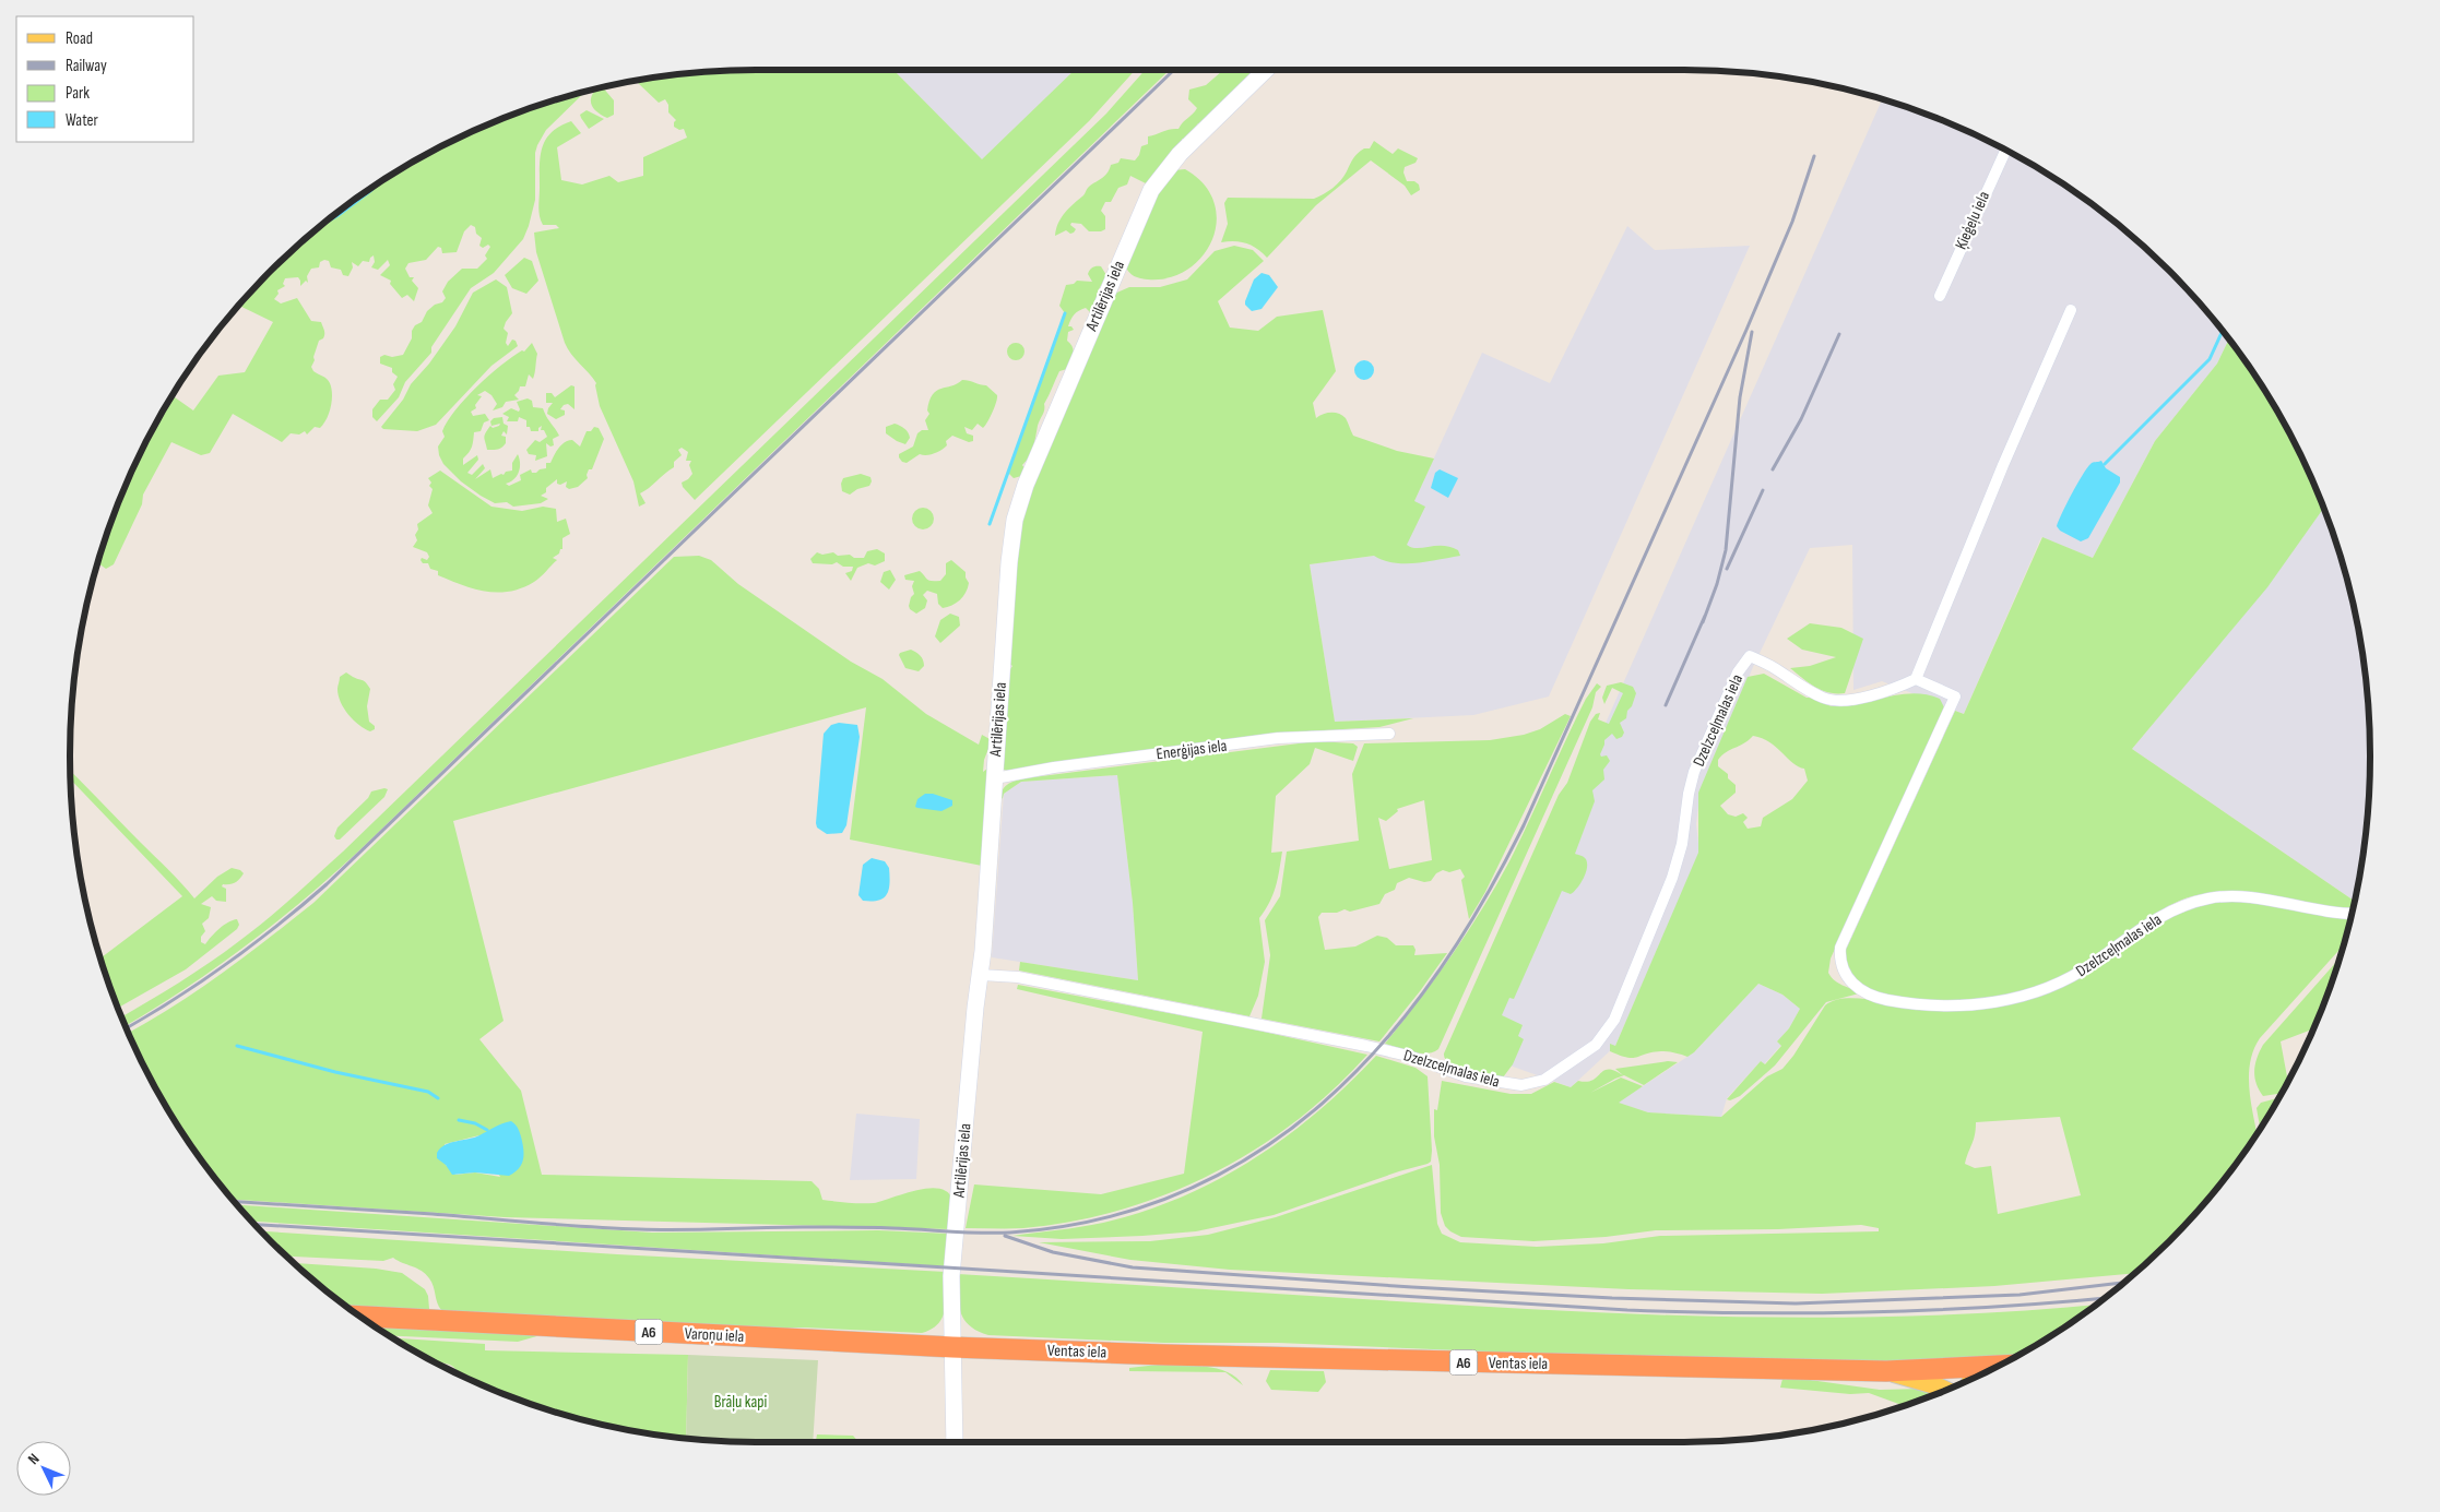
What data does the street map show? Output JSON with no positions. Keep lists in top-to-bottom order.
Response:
{
  "streets": {
    "highway": ["A6", "Varoņu iela", "Ventas iela"],
    "street": [
      "Ķieģeļu iela",
      "Artilērijas iela",
      "Dzelzceļmalas iela",
      "Enerģijas iela"
    ]
  },
  "crossings": [
    ["Artilērijas iela", "Dzelzceļmalas iela"],
    ["Artilērijas iela", "Enerģijas iela"],
    ["Artilērijas iela", "Varoņu iela"],
    ["Artilērijas iela", "Ventas iela"],
    ["Varoņu iela", "Ventas iela"]
  ],
  "parks": ["Brāļu kapi"],
  "legend": [
    "Road",
    "Railway",
    "Park",
    "Water"
  ],
  "north": "top left"
}
